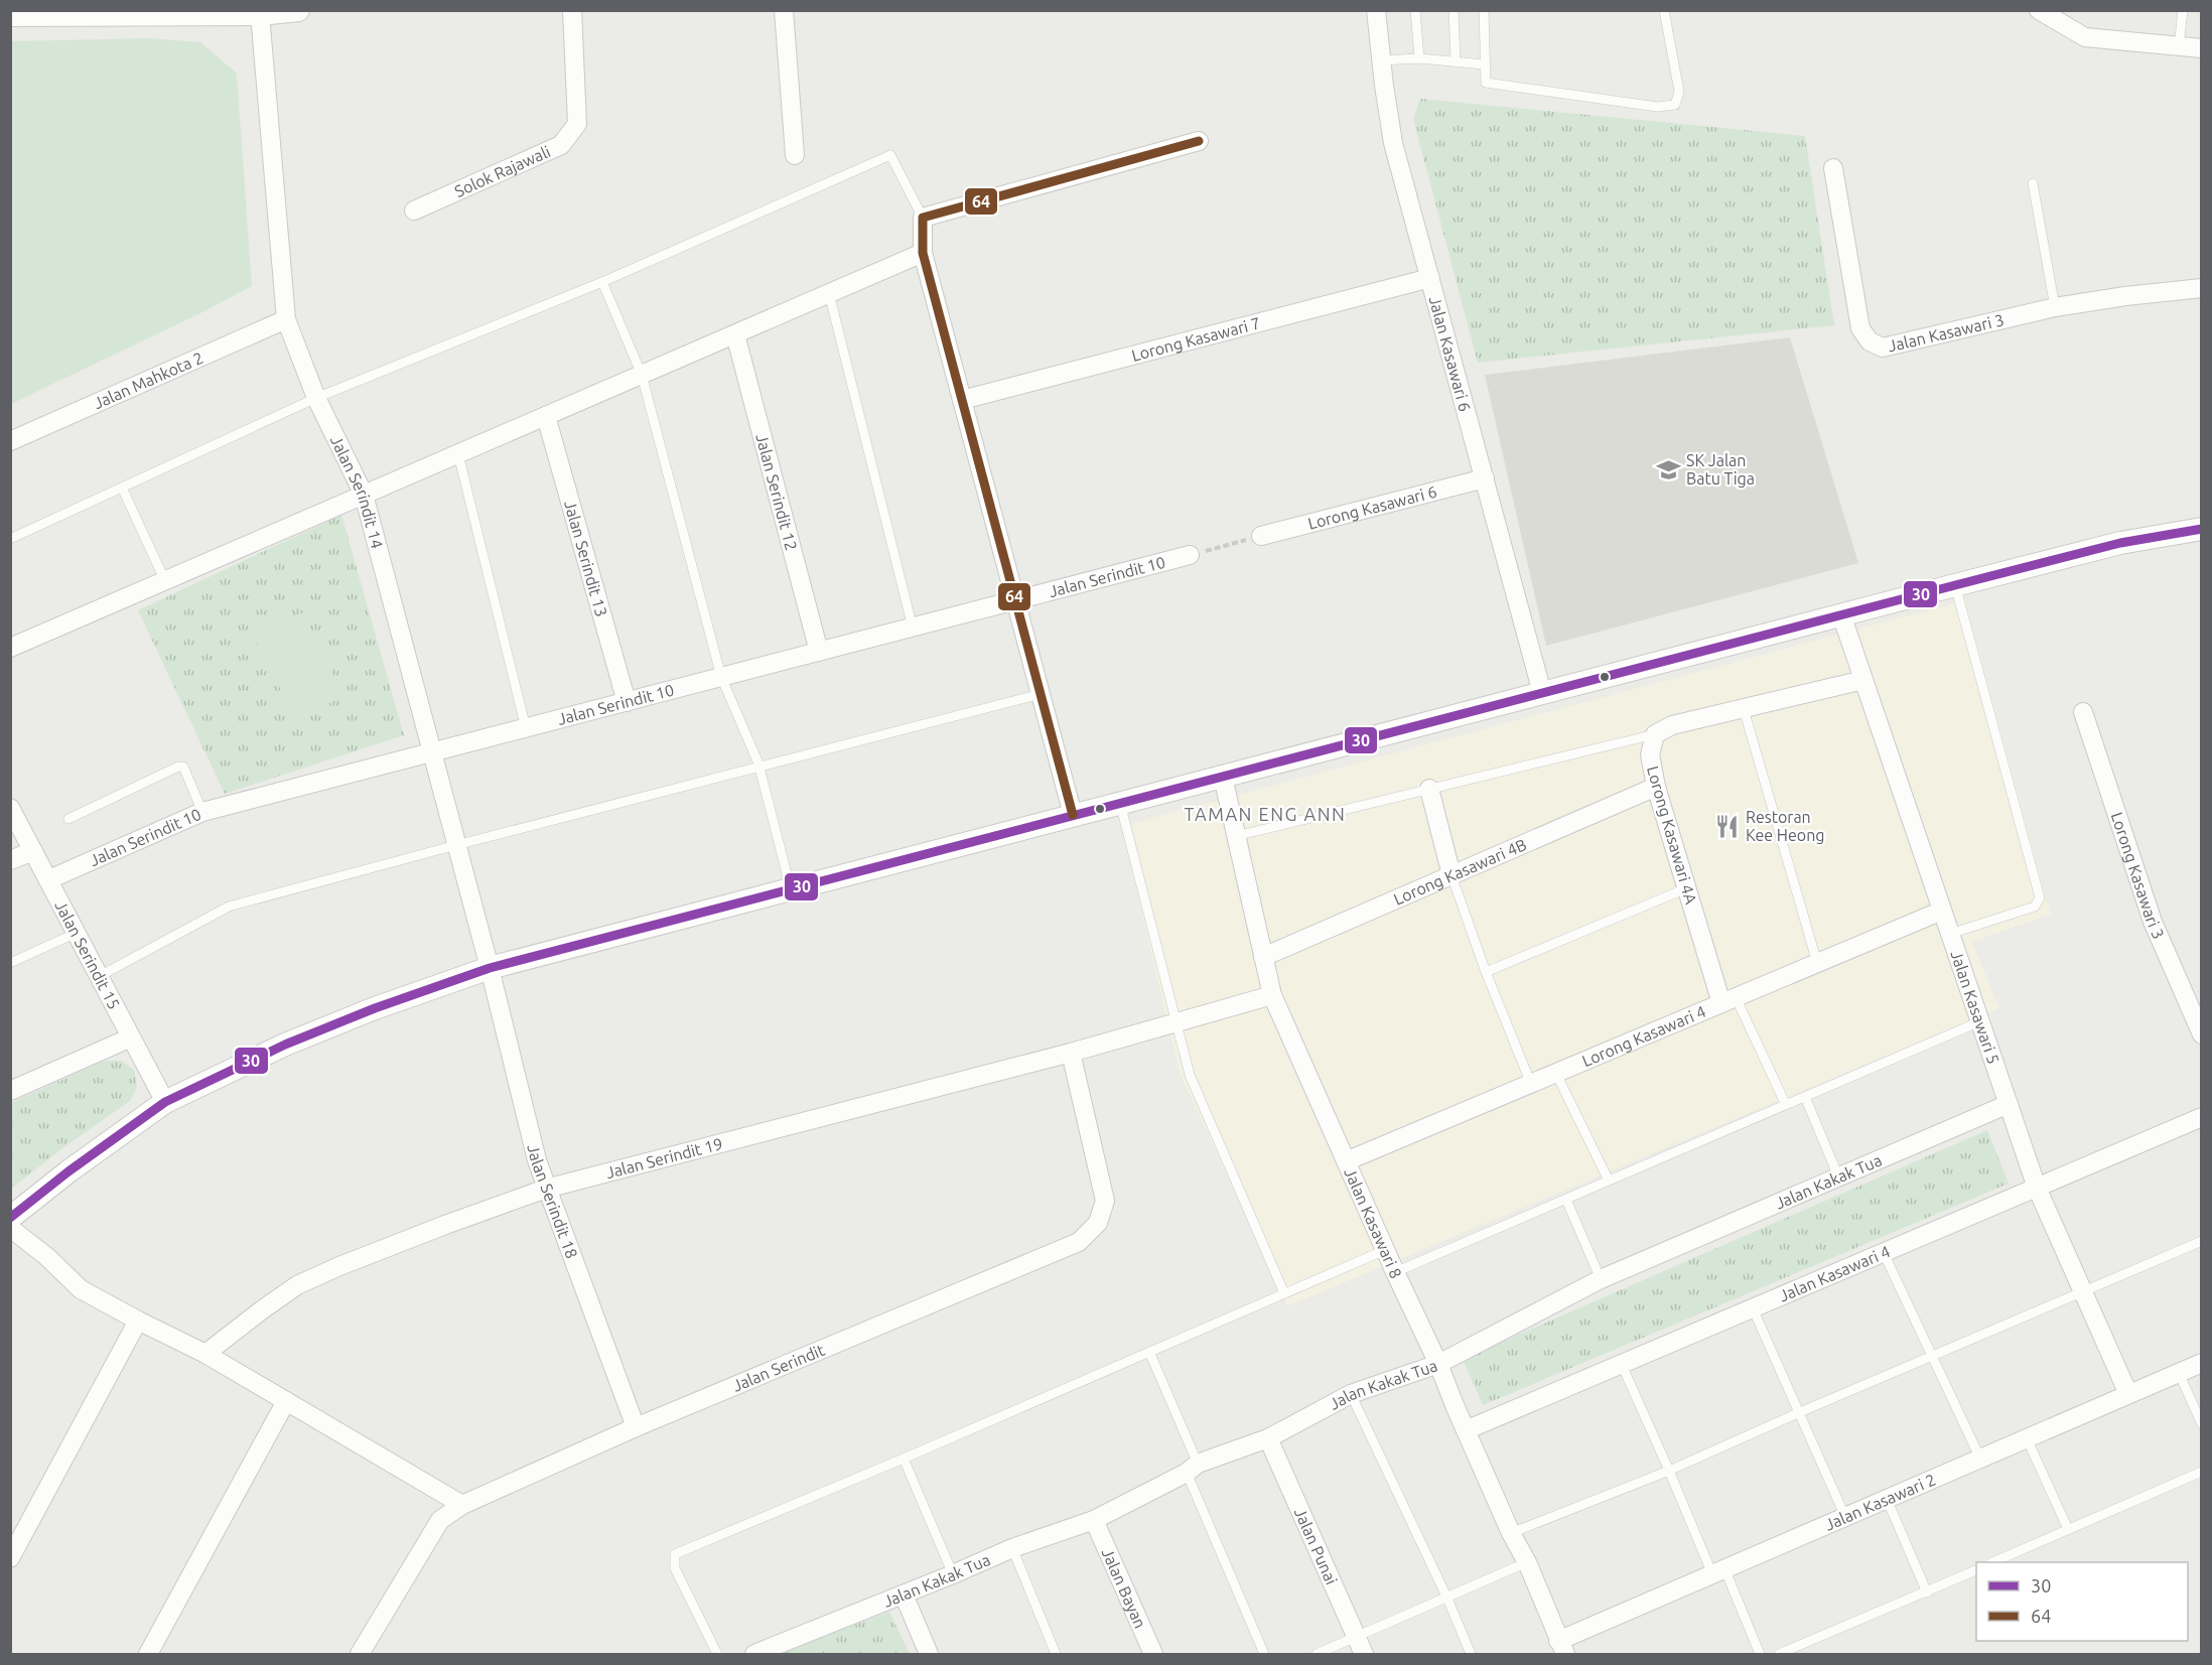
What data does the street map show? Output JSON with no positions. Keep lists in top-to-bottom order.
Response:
{
  "streets": {
    "street": [
      "Solok Rajawali",
      "Jalan Kasawari 3",
      "Lorong Kasawari 7",
      "Jalan Kasawari 6",
      "Jalan Mahkota 2",
      "Jalan Serindit 14",
      "Jalan Serindit 12",
      "Lorong Kasawari 6",
      "Jalan Serindit 13",
      "Jalan Serindit 10",
      "Lorong Kasawari 4A",
      "Lorong Kasawari 4B",
      "Lorong Kasawari 3",
      "Jalan Serindit 15",
      "Jalan Kasawari 5",
      "Lorong Kasawari 4",
      "Jalan Serindit 19",
      "Jalan Kakak Tua",
      "Jalan Serindit 18",
      "Jalan Kasawari 8",
      "Jalan Kasawari 4",
      "Jalan Serindit",
      "Jalan Kasawari 2",
      "Jalan Punai",
      "Jalan Bayan"
    ]
  },
  "crossings": [
    ["Lorong Kasawari 7", "Jalan Kasawari 6"],
    ["Jalan Kasawari 6", "Lorong Kasawari 6"],
    ["Jalan Mahkota 2", "Jalan Serindit 14"],
    ["Jalan Serindit 14", "Jalan Serindit 10"],
    ["Jalan Serindit 14", "Jalan Serindit 18"],
    ["Jalan Serindit 12", "Jalan Serindit 10"],
    ["Jalan Serindit 13", "Jalan Serindit 10"],
    ["Jalan Serindit 10", "Jalan Serindit 15"],
    ["Lorong Kasawari 4A", "Lorong Kasawari 4B"],
    ["Lorong Kasawari 4A", "Lorong Kasawari 4"],
    ["Lorong Kasawari 4B", "Jalan Kasawari 8"],
    ["Jalan Kasawari 5", "Lorong Kasawari 4"],
    ["Jalan Kasawari 5", "Jalan Kakak Tua"],
    ["Jalan Kasawari 5", "Jalan Kasawari 4"],
    ["Jalan Kasawari 5", "Jalan Kasawari 2"],
    ["Lorong Kasawari 4", "Jalan Kasawari 8"],
    ["Jalan Serindit 19", "Jalan Serindit 18"],
    ["Jalan Serindit 19", "Jalan Kasawari 8"],
    ["Jalan Serindit 19", "Jalan Serindit"],
    ["Jalan Kakak Tua", "Jalan Kasawari 8"],
    ["Jalan Kakak Tua", "Jalan Punai"],
    ["Jalan Kakak Tua", "Jalan Bayan"],
    ["Jalan Serindit 18", "Jalan Serindit"],
    ["Jalan Kasawari 8", "Jalan Kasawari 4"],
    ["Jalan Kasawari 8", "Jalan Kasawari 2"]
  ],
  "districts": ["TAMAN ENG ANN"],
  "places": {
    "school or university": ["SK Jalan Batu Tiga"],
    "restaurant": ["Restoran Kee Heong"]
  },
  "lines": ["transit line 64", "transit line 30"],
  "legend": ["30", "64"]
}
